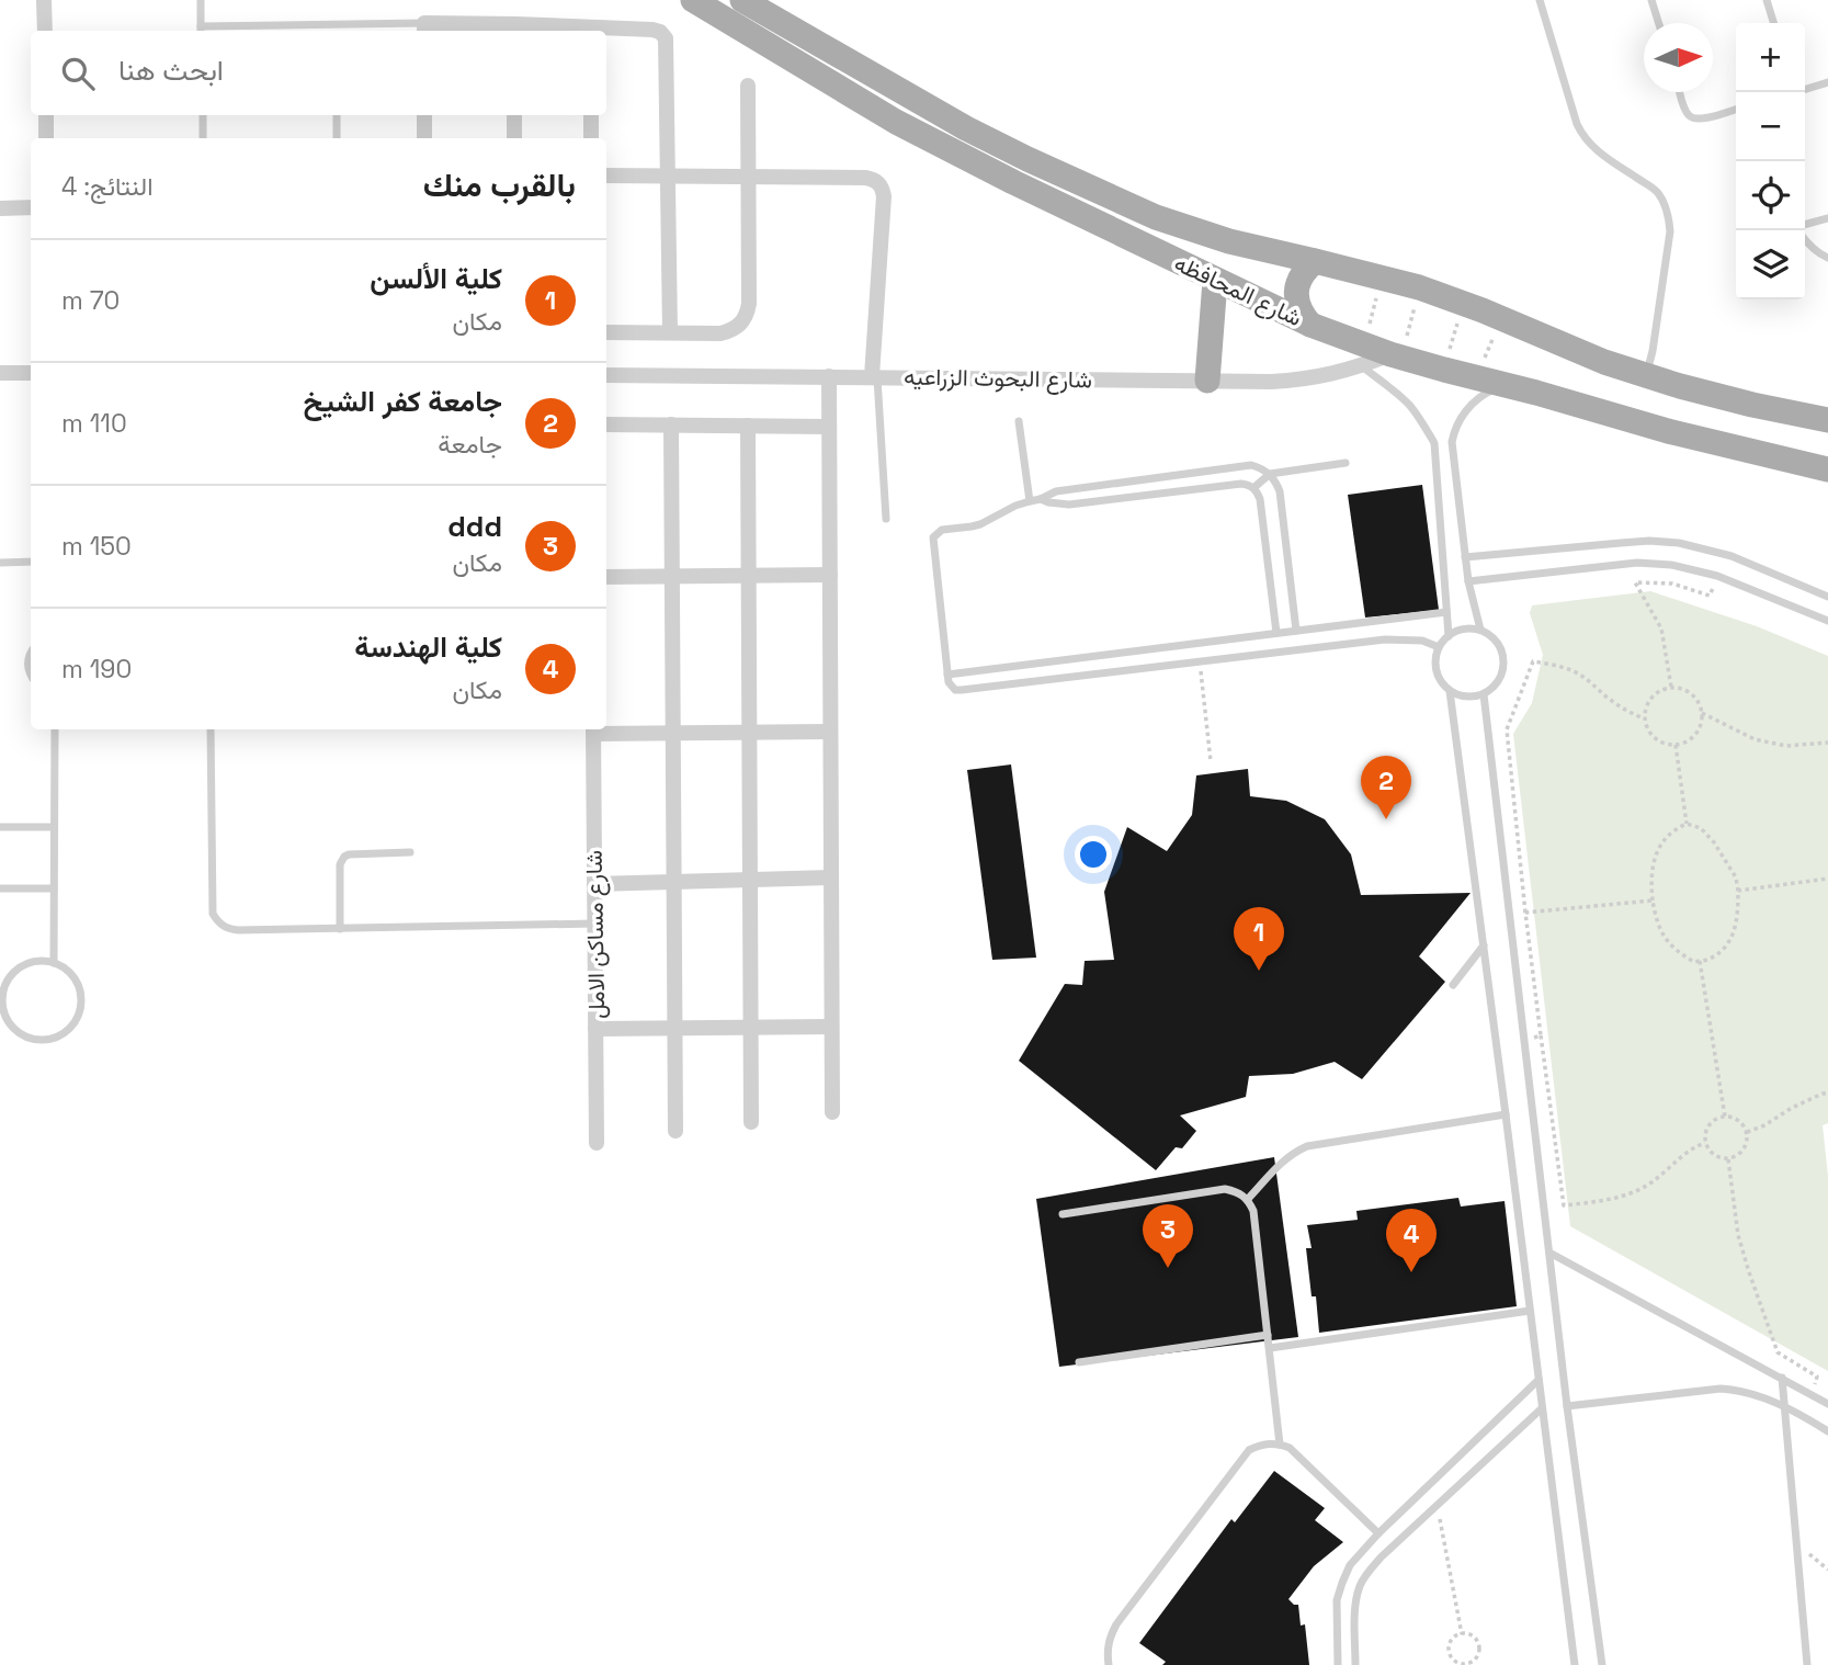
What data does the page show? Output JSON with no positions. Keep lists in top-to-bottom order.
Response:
{
  "streets": {
    "main road": ["شارع المحافظه"],
    "street": ["شارع البحوث الزراعيه", "شارع مساكن الامل"]
  },
  "crossings": [
    ["شارع المحافظه", "شارع البحوث الزراعيه"]
  ],
  "north": "right",
  "page": {
    "map_buttons": ["+", "−"],
    "search": "ابحث هنا",
    "heading": ["بالقرب منك", "النتائج: 4"],
    "list": [
      {
        "mark": "1",
        "name": "كلية الألسن",
        "note": "مكان",
        "value": "70 m"
      },
      {
        "mark": "2",
        "name": "جامعة كفر الشيخ",
        "note": "جامعة",
        "value": "110 m"
      },
      {
        "mark": "3",
        "name": "ddd",
        "note": "مكان",
        "value": "150 m"
      },
      {
        "mark": "4",
        "name": "كلية الهندسة",
        "note": "مكان",
        "value": "190 m"
      }
    ],
    "pins": [
      "2",
      "1",
      "3",
      "4"
    ]
  }
}
